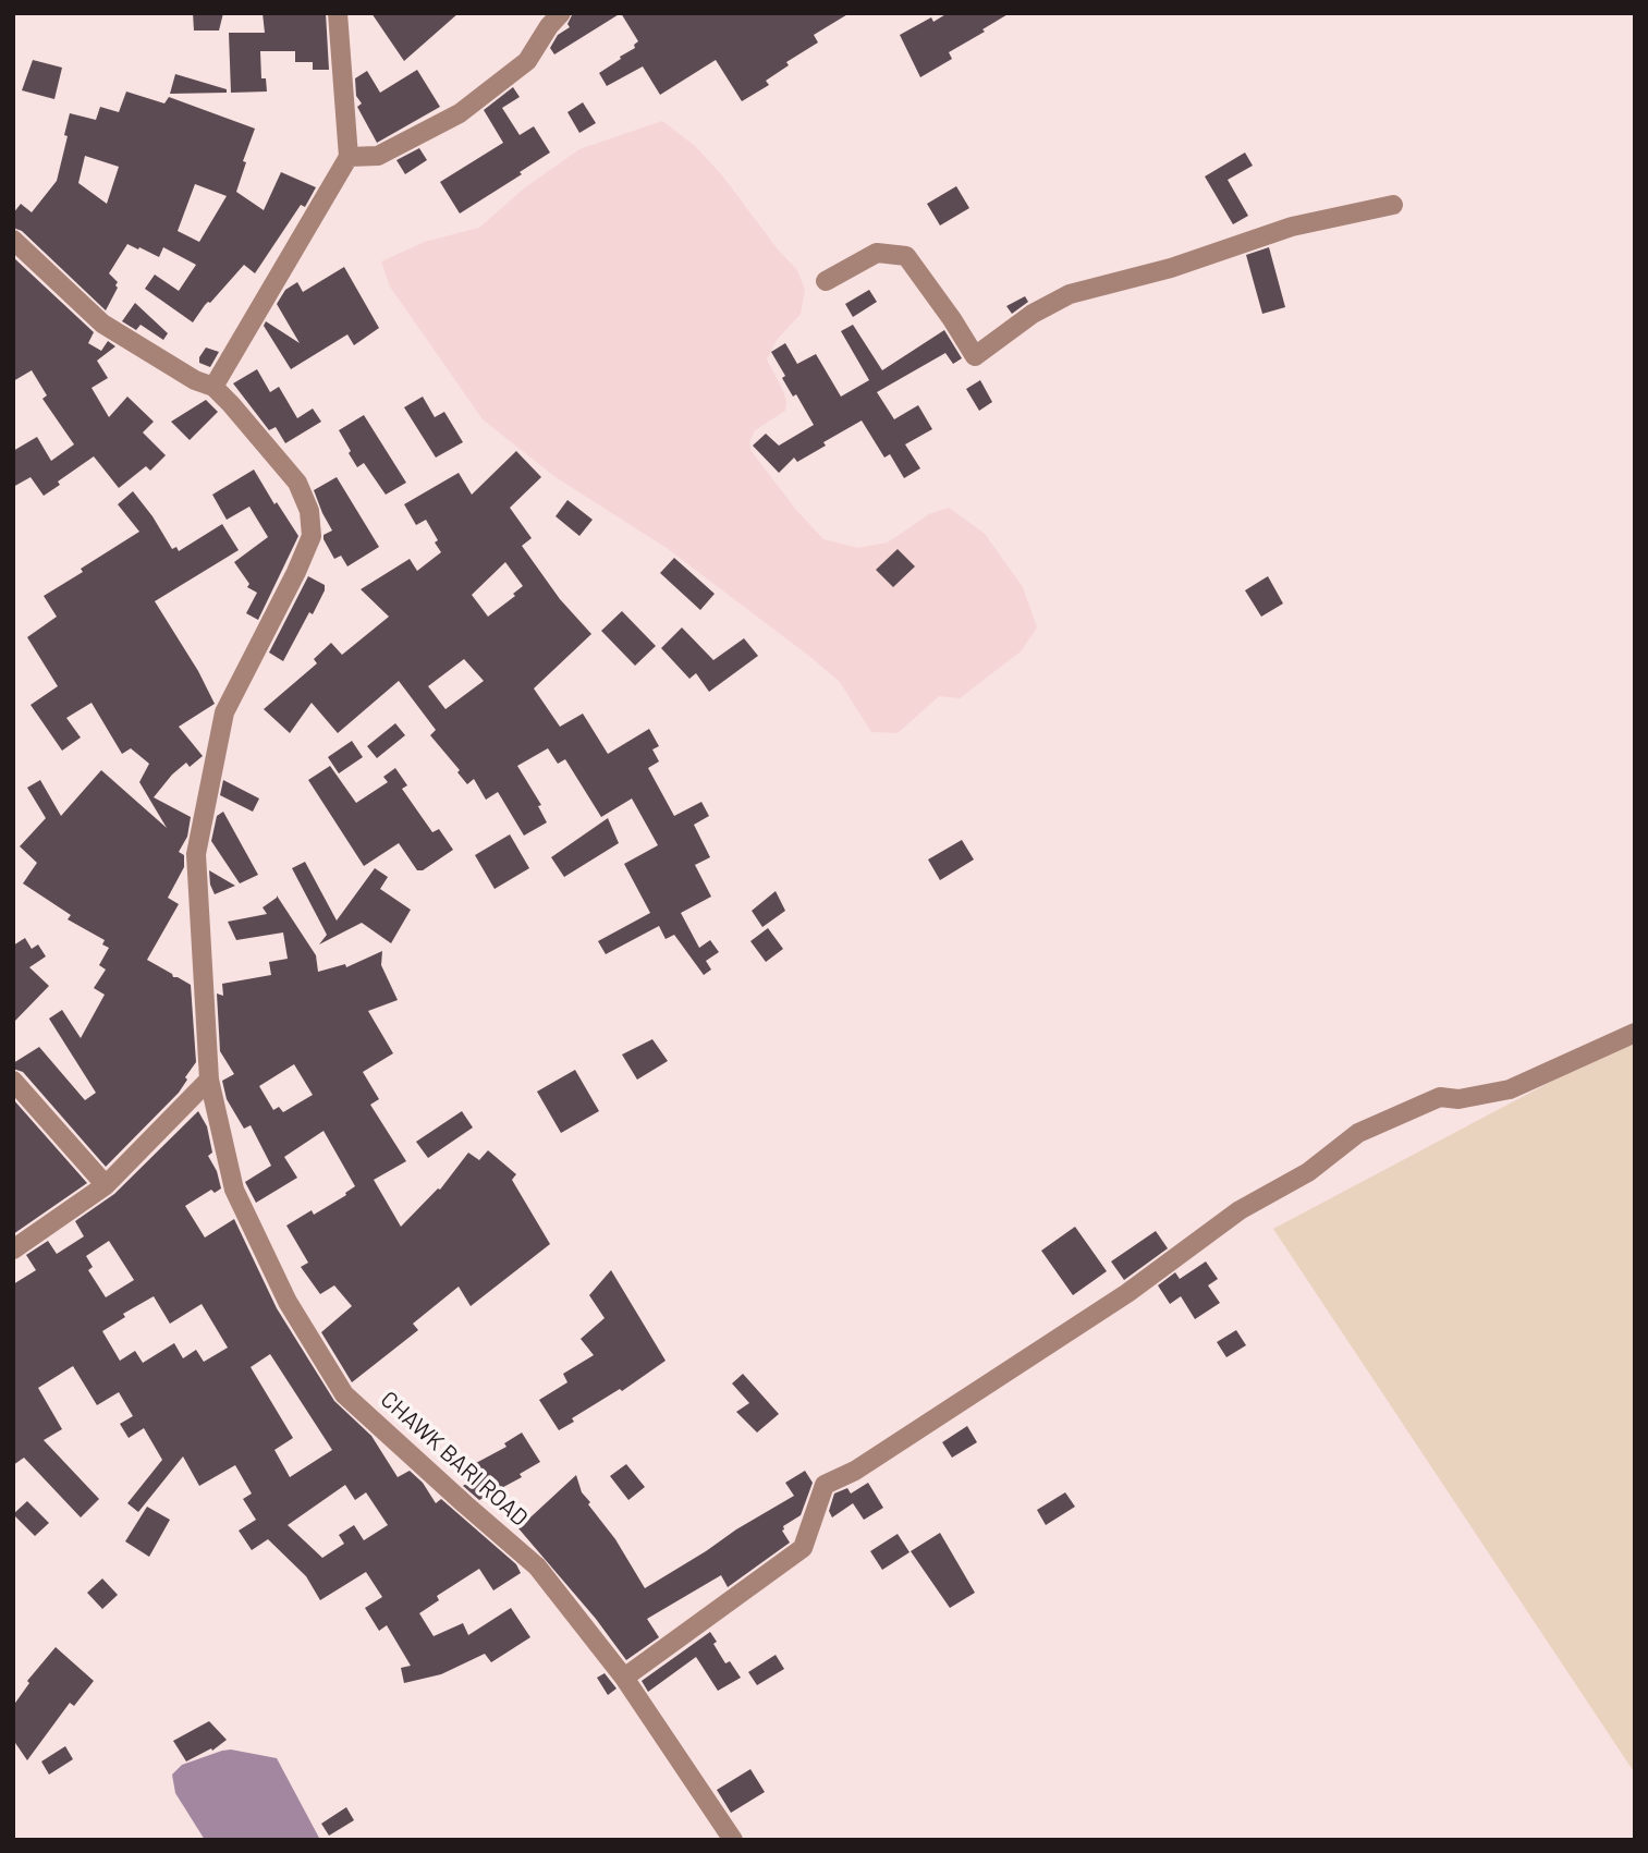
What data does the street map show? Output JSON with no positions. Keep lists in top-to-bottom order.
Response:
{
  "streets": {
    "street": ["CHAWK BARI ROAD"]
  }
}
